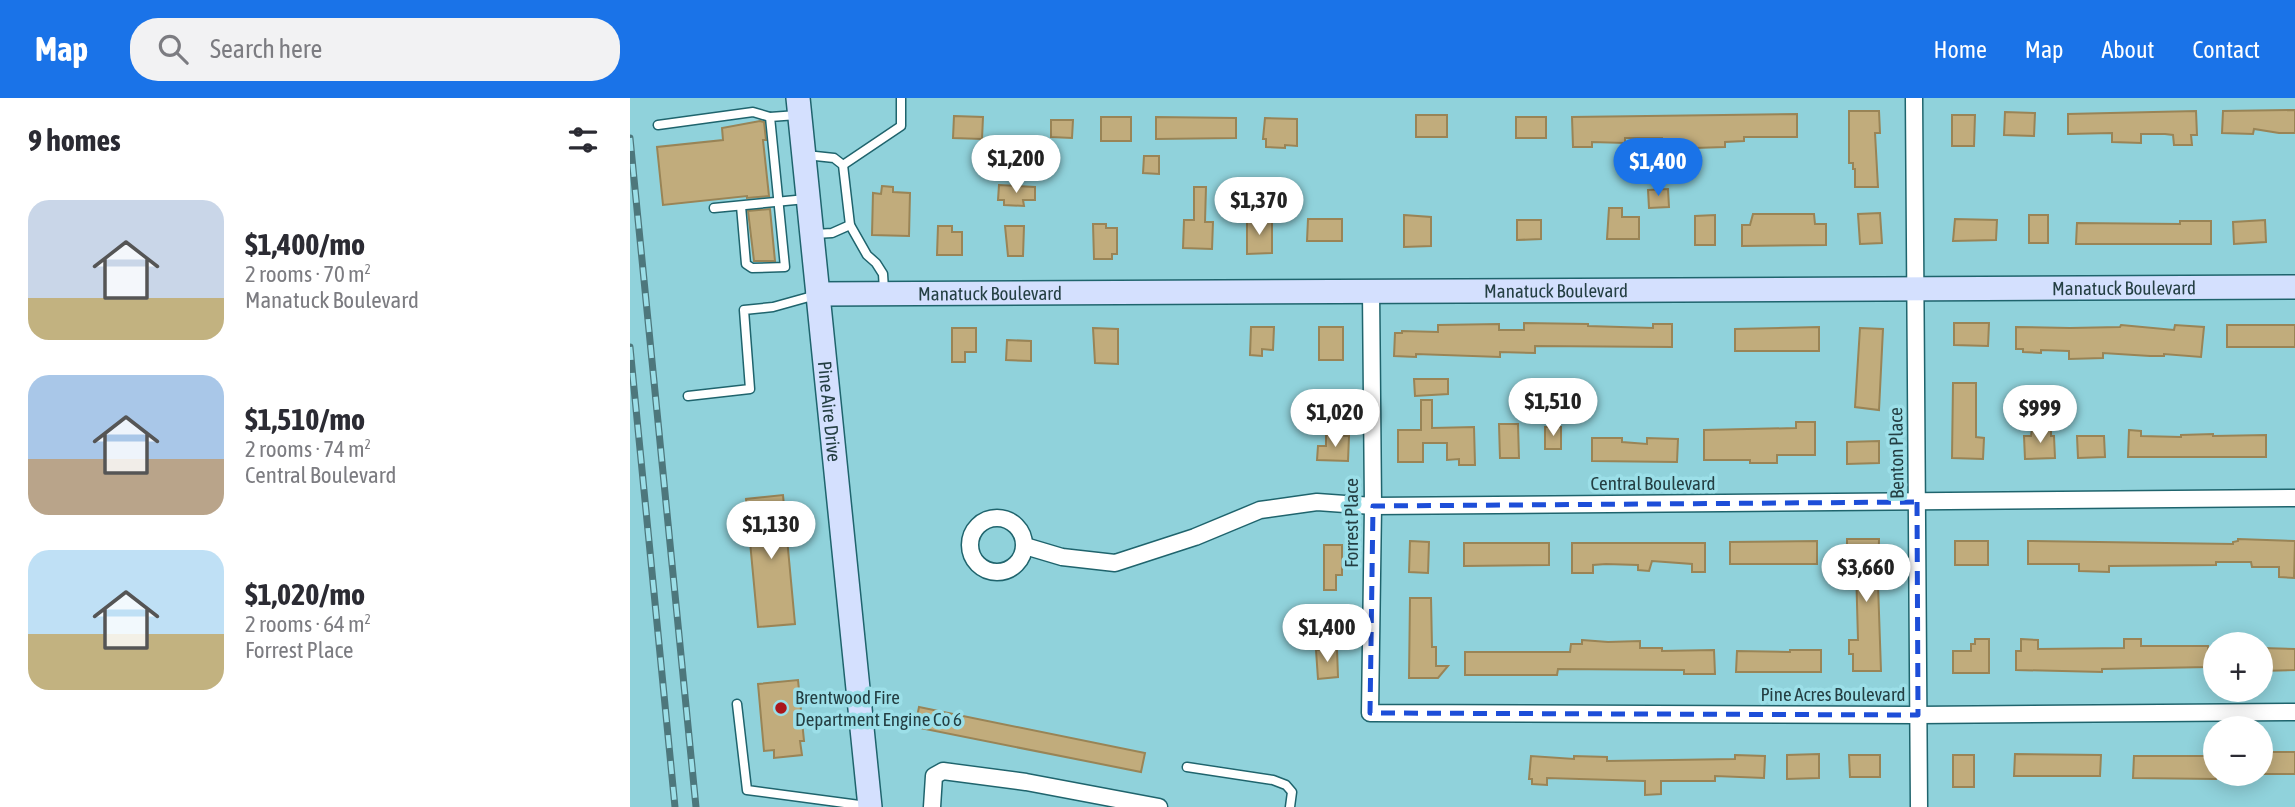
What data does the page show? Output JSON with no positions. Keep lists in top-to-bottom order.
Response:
{
  "streets": {
    "street": [
      "Manatuck Boulevard",
      "Pine Aire Drive",
      "Benton Place",
      "Central Boulevard",
      "Forrest Place",
      "Pine Acres Boulevard"
    ]
  },
  "crossings": [
    ["Manatuck Boulevard", "Pine Aire Drive"],
    ["Manatuck Boulevard", "Benton Place"],
    ["Manatuck Boulevard", "Forrest Place"],
    ["Benton Place", "Central Boulevard"],
    ["Benton Place", "Pine Acres Boulevard"],
    ["Central Boulevard", "Forrest Place"],
    ["Forrest Place", "Pine Acres Boulevard"]
  ],
  "places": ["Brentwood Fire Department Engine Co 6"],
  "page": {
    "header": "Map",
    "search": "Search here",
    "nav": [
      "Home",
      "Map",
      "About",
      "Contact"
    ],
    "heading": "9 homes",
    "price": [
      "$1,200",
      "$1,400",
      "$1,370",
      "$1,510",
      "$999",
      "$1,020",
      "$1,130",
      "$3,660",
      "$1,400"
    ],
    "list": [
      {
        "name": "$1,400/mo",
        "note": "2 rooms · 70 m² · Manatuck Boulevard"
      },
      {
        "name": "$1,510/mo",
        "note": "2 rooms · 74 m² · Central Boulevard"
      },
      {
        "name": "$1,020/mo",
        "note": "2 rooms · 64 m² · Forrest Place"
      }
    ],
    "map_buttons": ["+", "−"]
  }
}
